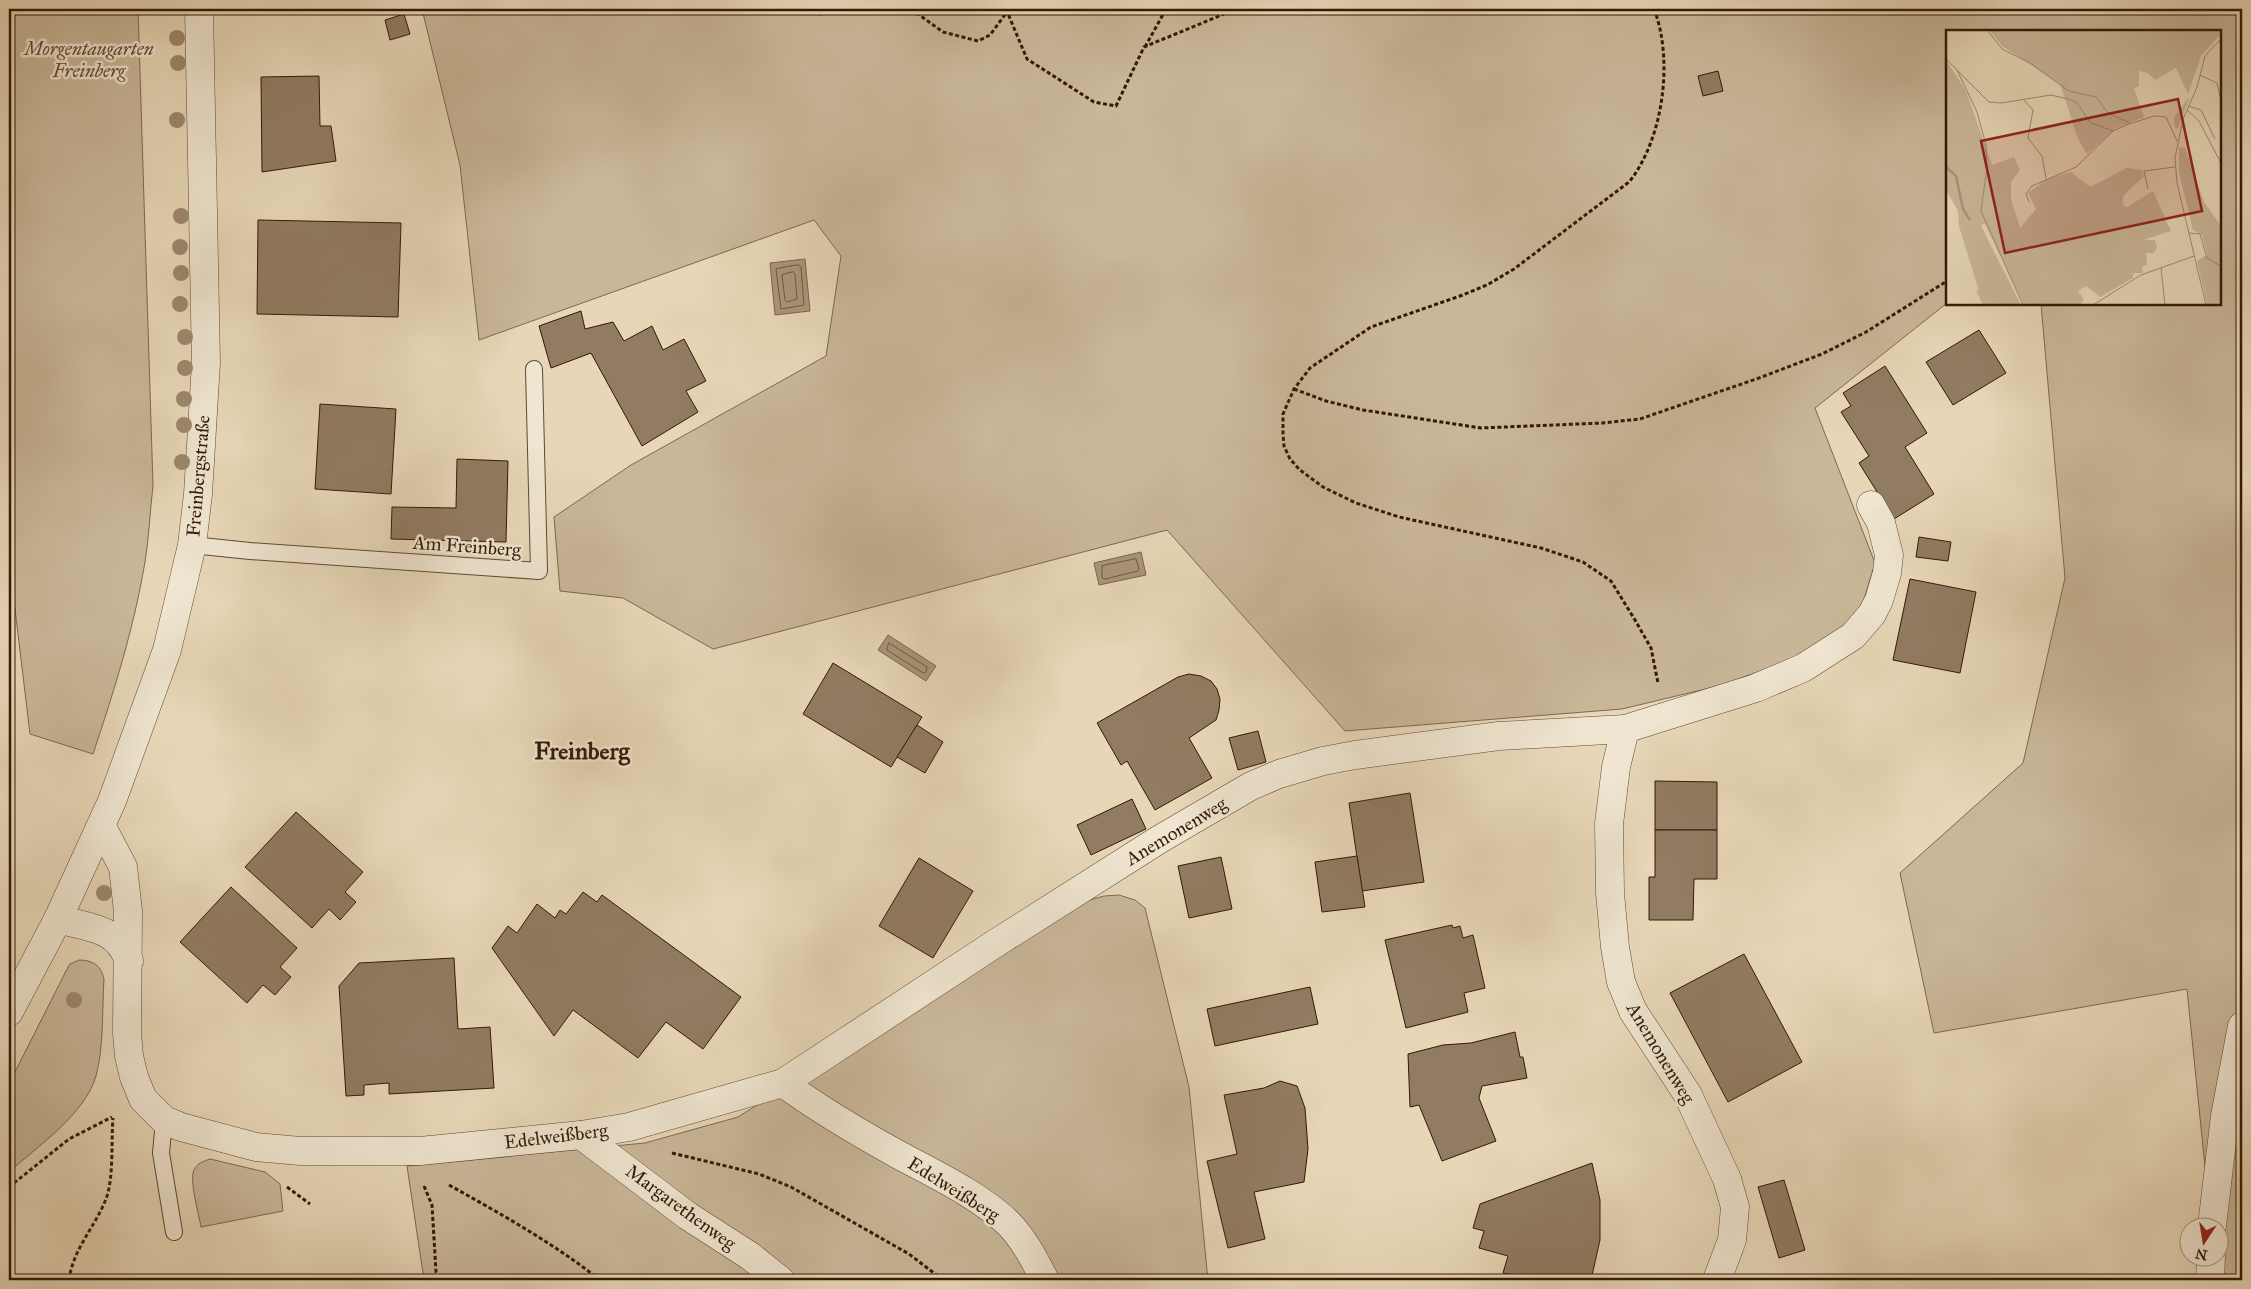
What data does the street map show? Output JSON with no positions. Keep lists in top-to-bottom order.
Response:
{
  "streets": {
    "street": [
      "Freinbergstraße",
      "Anemonenweg",
      "Edelweißberg",
      "Margarethenweg"
    ],
    "lane": ["Am Freinberg"]
  },
  "crossings": [
    ["Freinbergstraße", "Am Freinberg"],
    ["Freinbergstraße", "Edelweißberg"],
    ["Anemonenweg", "Edelweißberg"],
    ["Edelweißberg", "Margarethenweg"]
  ],
  "districts": ["Freinberg"],
  "parks": ["Morgentaugarten Freinberg"],
  "north": "bottom"
}
